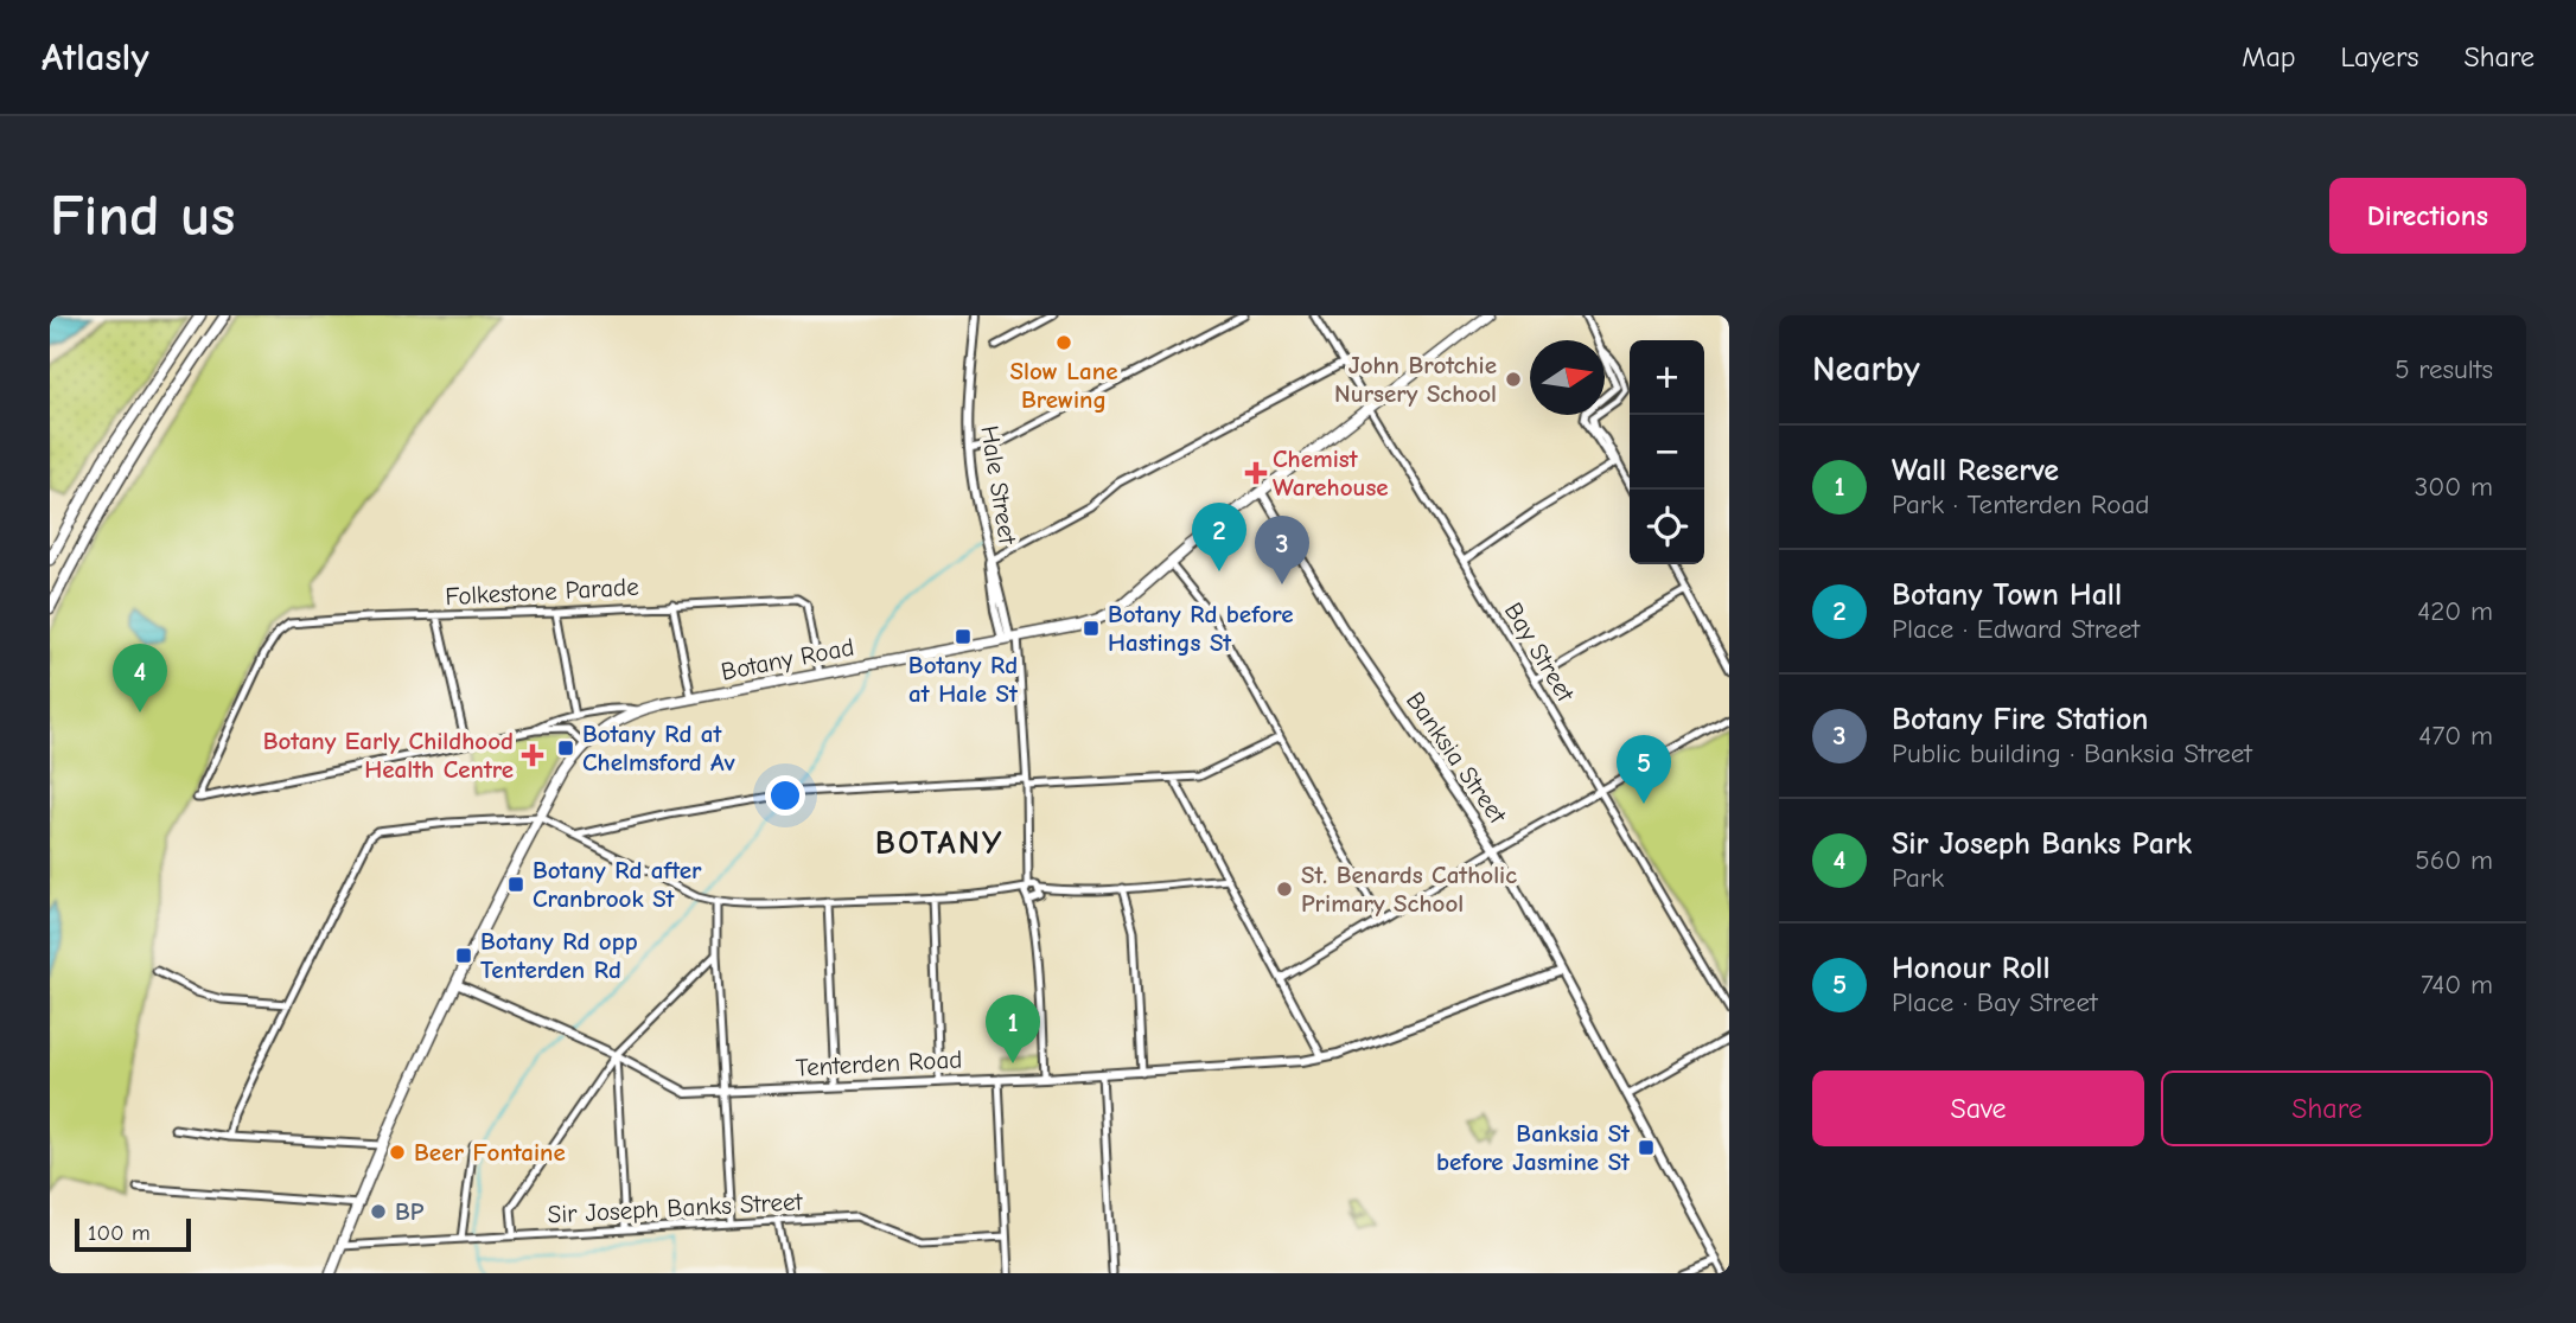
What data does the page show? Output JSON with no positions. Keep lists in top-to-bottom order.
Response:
{
  "streets": {
    "main road": ["Botany Road"],
    "street": [
      "Hale Street",
      "Folkestone Parade",
      "Bay Street",
      "Banksia Street",
      "Tenterden Road",
      "Sir Joseph Banks Street"
    ]
  },
  "crossings": [
    ["Hale Street", "Botany Road"],
    ["Folkestone Parade", "Botany Road"],
    ["Bay Street", "Botany Road"],
    ["Botany Road", "Banksia Street"],
    ["Botany Road", "Tenterden Road"],
    ["Botany Road", "Sir Joseph Banks Street"],
    ["Banksia Street", "Tenterden Road"]
  ],
  "districts": ["BOTANY"],
  "places": {
    "other": [
      "Slow Lane Brewing",
      "John Brotchie Nursery School",
      "St. Benards Catholic Primary School",
      "Beer Fontaine",
      "BP"
    ],
    "health": ["Chemist Warehouse", "Botany Early Childhood Health Centre"],
    "transit": [
      "Botany Rd before Hastings St",
      "Botany Rd at Hale St",
      "Botany Rd at Chelmsford Av",
      "Botany Rd after Cranbrook St",
      "Botany Rd opp Tenterden Rd",
      "Banksia St before Jasmine St"
    ]
  },
  "scale_bar": "100 m",
  "north": "right",
  "page": {
    "header": "Atlasly",
    "nav": ["Map", "Layers", "Share"],
    "buttons": [
      "Directions",
      ["Save", "Share"]
    ],
    "title": "Find us",
    "heading": ["Nearby", "5 results"],
    "map_buttons": ["+", "−"],
    "list": [
      {
        "mark": "1",
        "name": "Wall Reserve",
        "note": "Park · Tenterden Road",
        "value": "300 m"
      },
      {
        "mark": "2",
        "name": "Botany Town Hall",
        "note": "Place · Edward Street",
        "value": "420 m"
      },
      {
        "mark": "3",
        "name": "Botany Fire Station",
        "note": "Public building · Banksia Street",
        "value": "470 m"
      },
      {
        "mark": "4",
        "name": "Sir Joseph Banks Park",
        "note": "Park",
        "value": "560 m"
      },
      {
        "mark": "5",
        "name": "Honour Roll",
        "note": "Place · Bay Street",
        "value": "740 m"
      }
    ],
    "pins": [
      "2",
      "3",
      "4",
      "5",
      "1"
    ],
    "scale": "100 m"
  }
}
